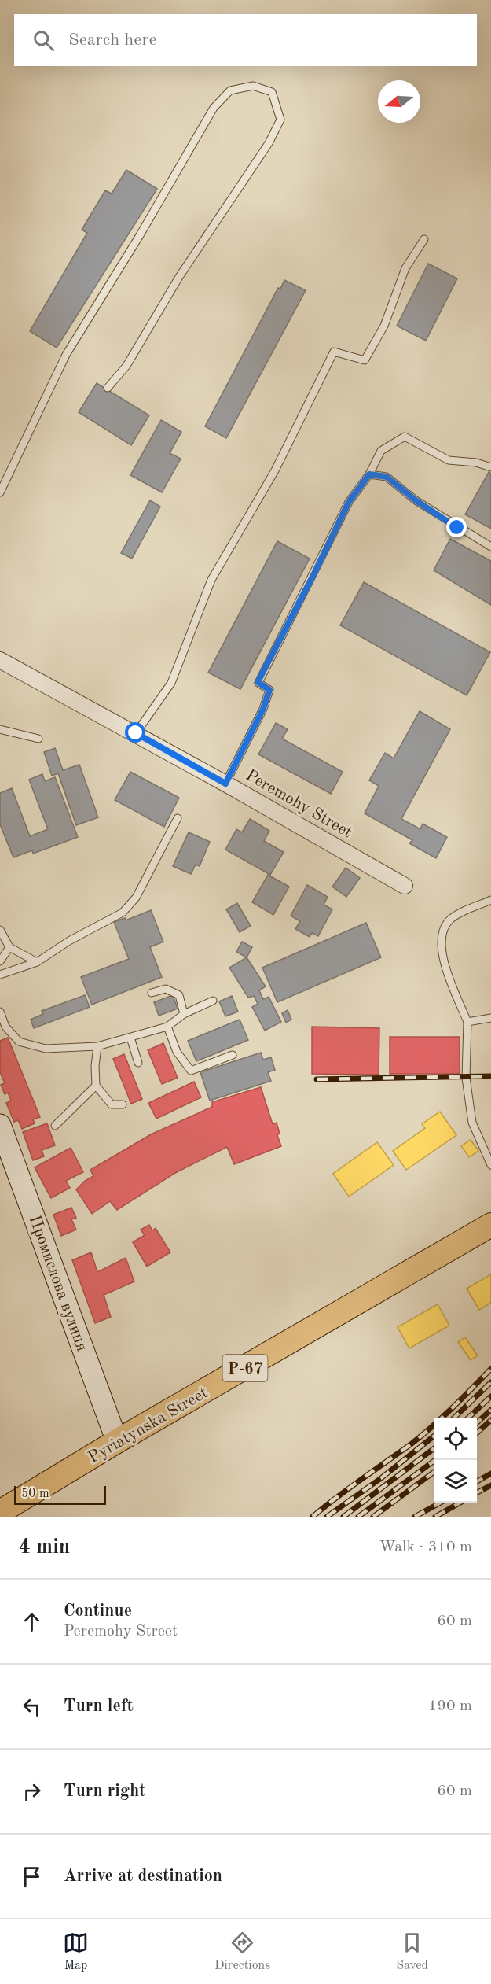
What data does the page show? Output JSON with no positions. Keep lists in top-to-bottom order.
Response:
{
  "streets": {
    "main road": ["Р-67", "Pyriatynska Street"],
    "street": ["Peremohy Street", "Промислова вулиця"]
  },
  "crossings": [
    ["Промислова вулиця", "Pyriatynska Street"]
  ],
  "scale_bar": "50 m",
  "north": "left",
  "page": {
    "search": "Search here",
    "scale": "50 m",
    "heading": ["4 min", "Walk · 310 m"],
    "list": [
      ["Continue", "Peremohy Street", "60 m"],
      ["Turn left", "190 m"],
      ["Turn right", "60 m"],
      "Arrive at destination"
    ],
    "nav": ["Map", "Directions", "Saved"]
  }
}
